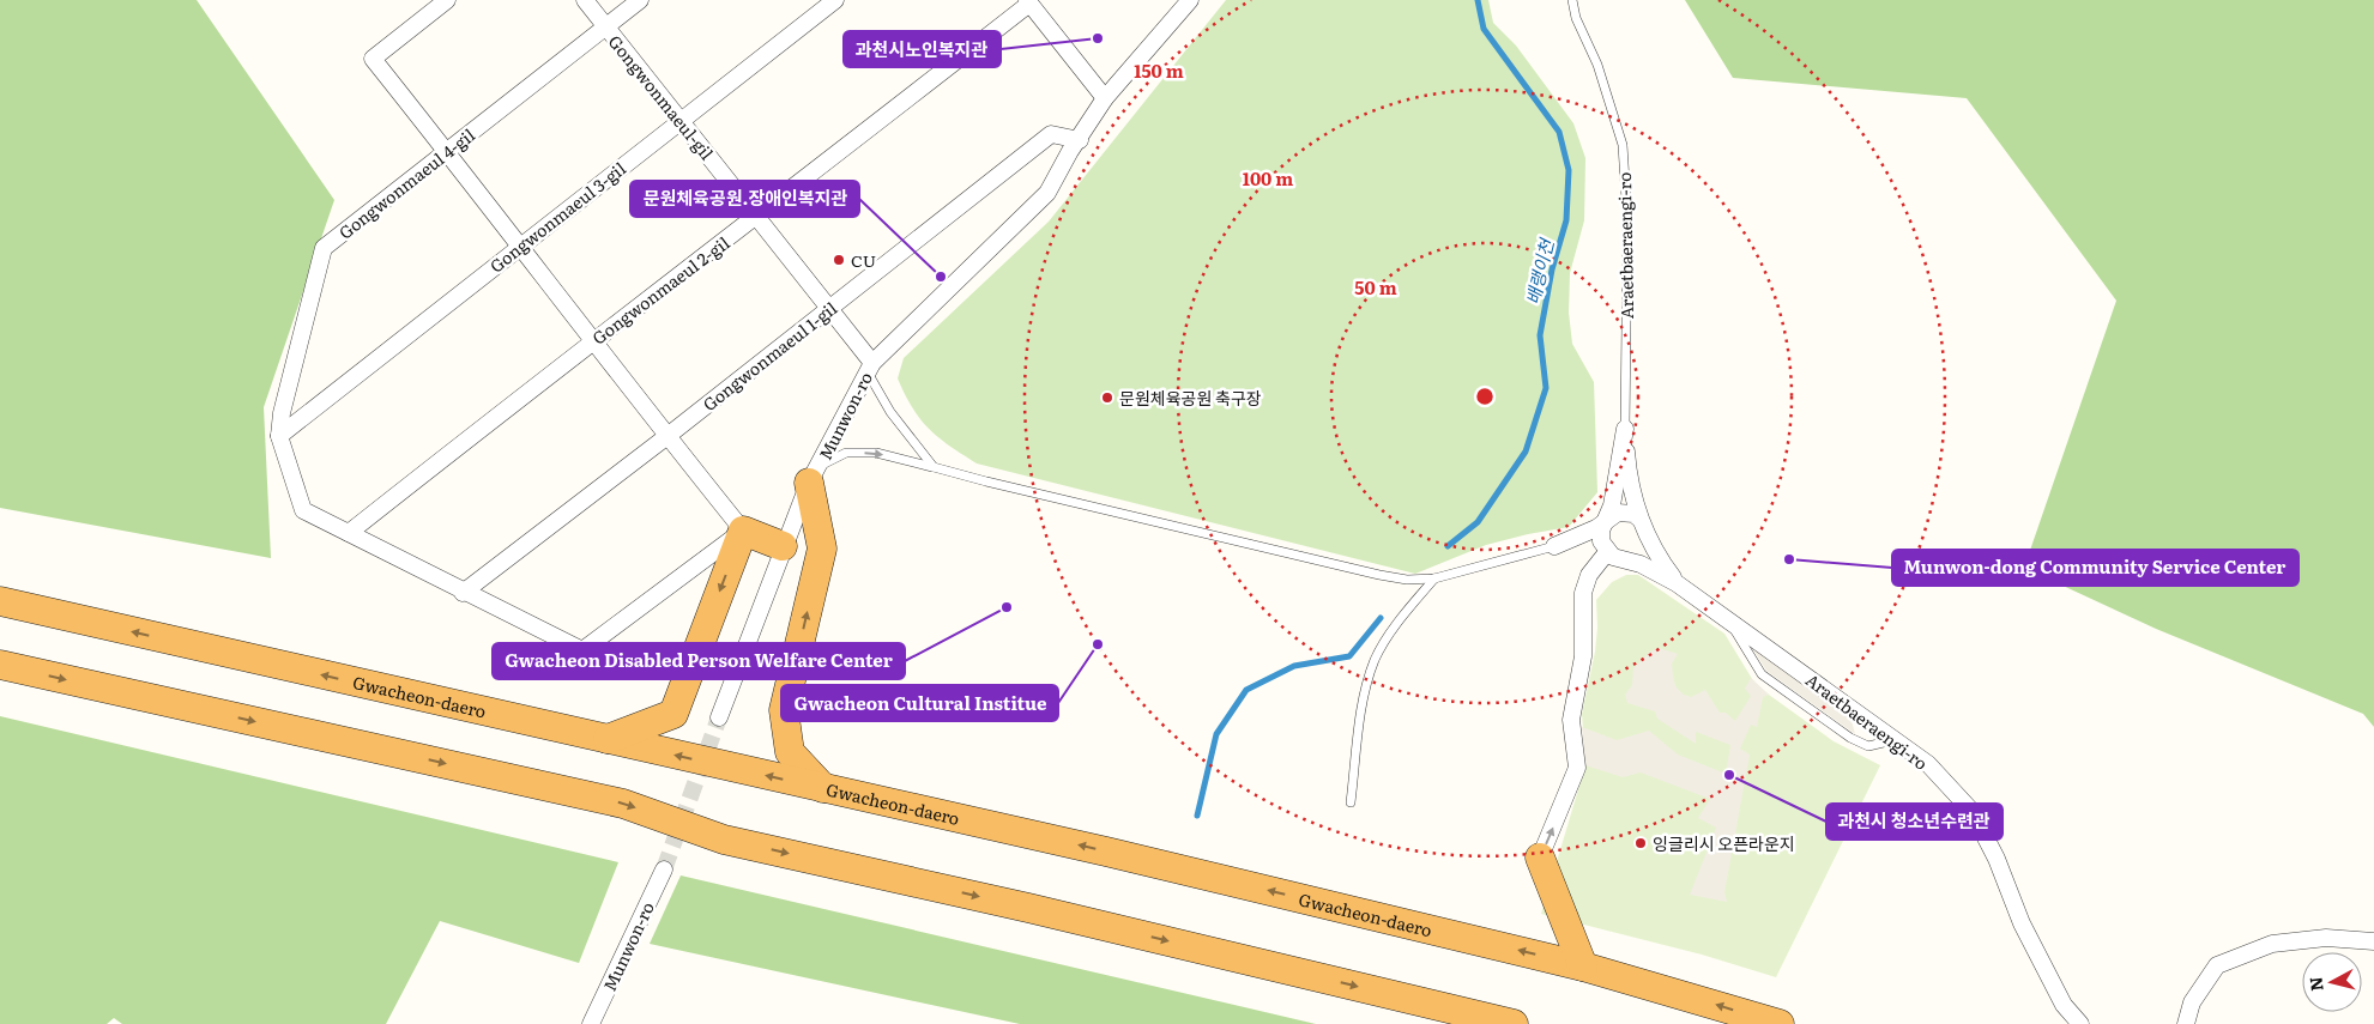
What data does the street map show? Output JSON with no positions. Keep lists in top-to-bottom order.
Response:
{
  "streets": {
    "highway": ["Gwacheon-daero"],
    "street": [
      "Gongwonmaeul-gil",
      "Gongwonmaeul 4-gil",
      "Gongwonmaeul 3-gil",
      "Araetbaeraengi-ro",
      "Gongwonmaeul 2-gil",
      "Gongwonmaeul 1-gil",
      "Munwon-ro"
    ]
  },
  "crossings": [
    ["Gongwonmaeul-gil", "Gongwonmaeul 4-gil"],
    ["Gongwonmaeul-gil", "Gongwonmaeul 3-gil"],
    ["Gongwonmaeul-gil", "Gongwonmaeul 2-gil"],
    ["Gongwonmaeul-gil", "Gongwonmaeul 1-gil"],
    ["Gongwonmaeul-gil", "Munwon-ro"],
    ["Gongwonmaeul 4-gil", "Gongwonmaeul 3-gil"],
    ["Gongwonmaeul 1-gil", "Munwon-ro"]
  ],
  "water": ["배랭이천"],
  "places": [
    "과천시노인복지관",
    "CU",
    "문원체육공원.장애인복지관",
    "문원체육공원 축구장",
    "Munwon-dong Community Service Center",
    "Gwacheon Disabled Person Welfare Center",
    "Gwacheon Cultural Institue",
    "과천시 청소년수련관",
    "잉글리시 오픈라운지"
  ],
  "north": "left",
  "rings": ["150 m", "100 m", "50 m"]
}
